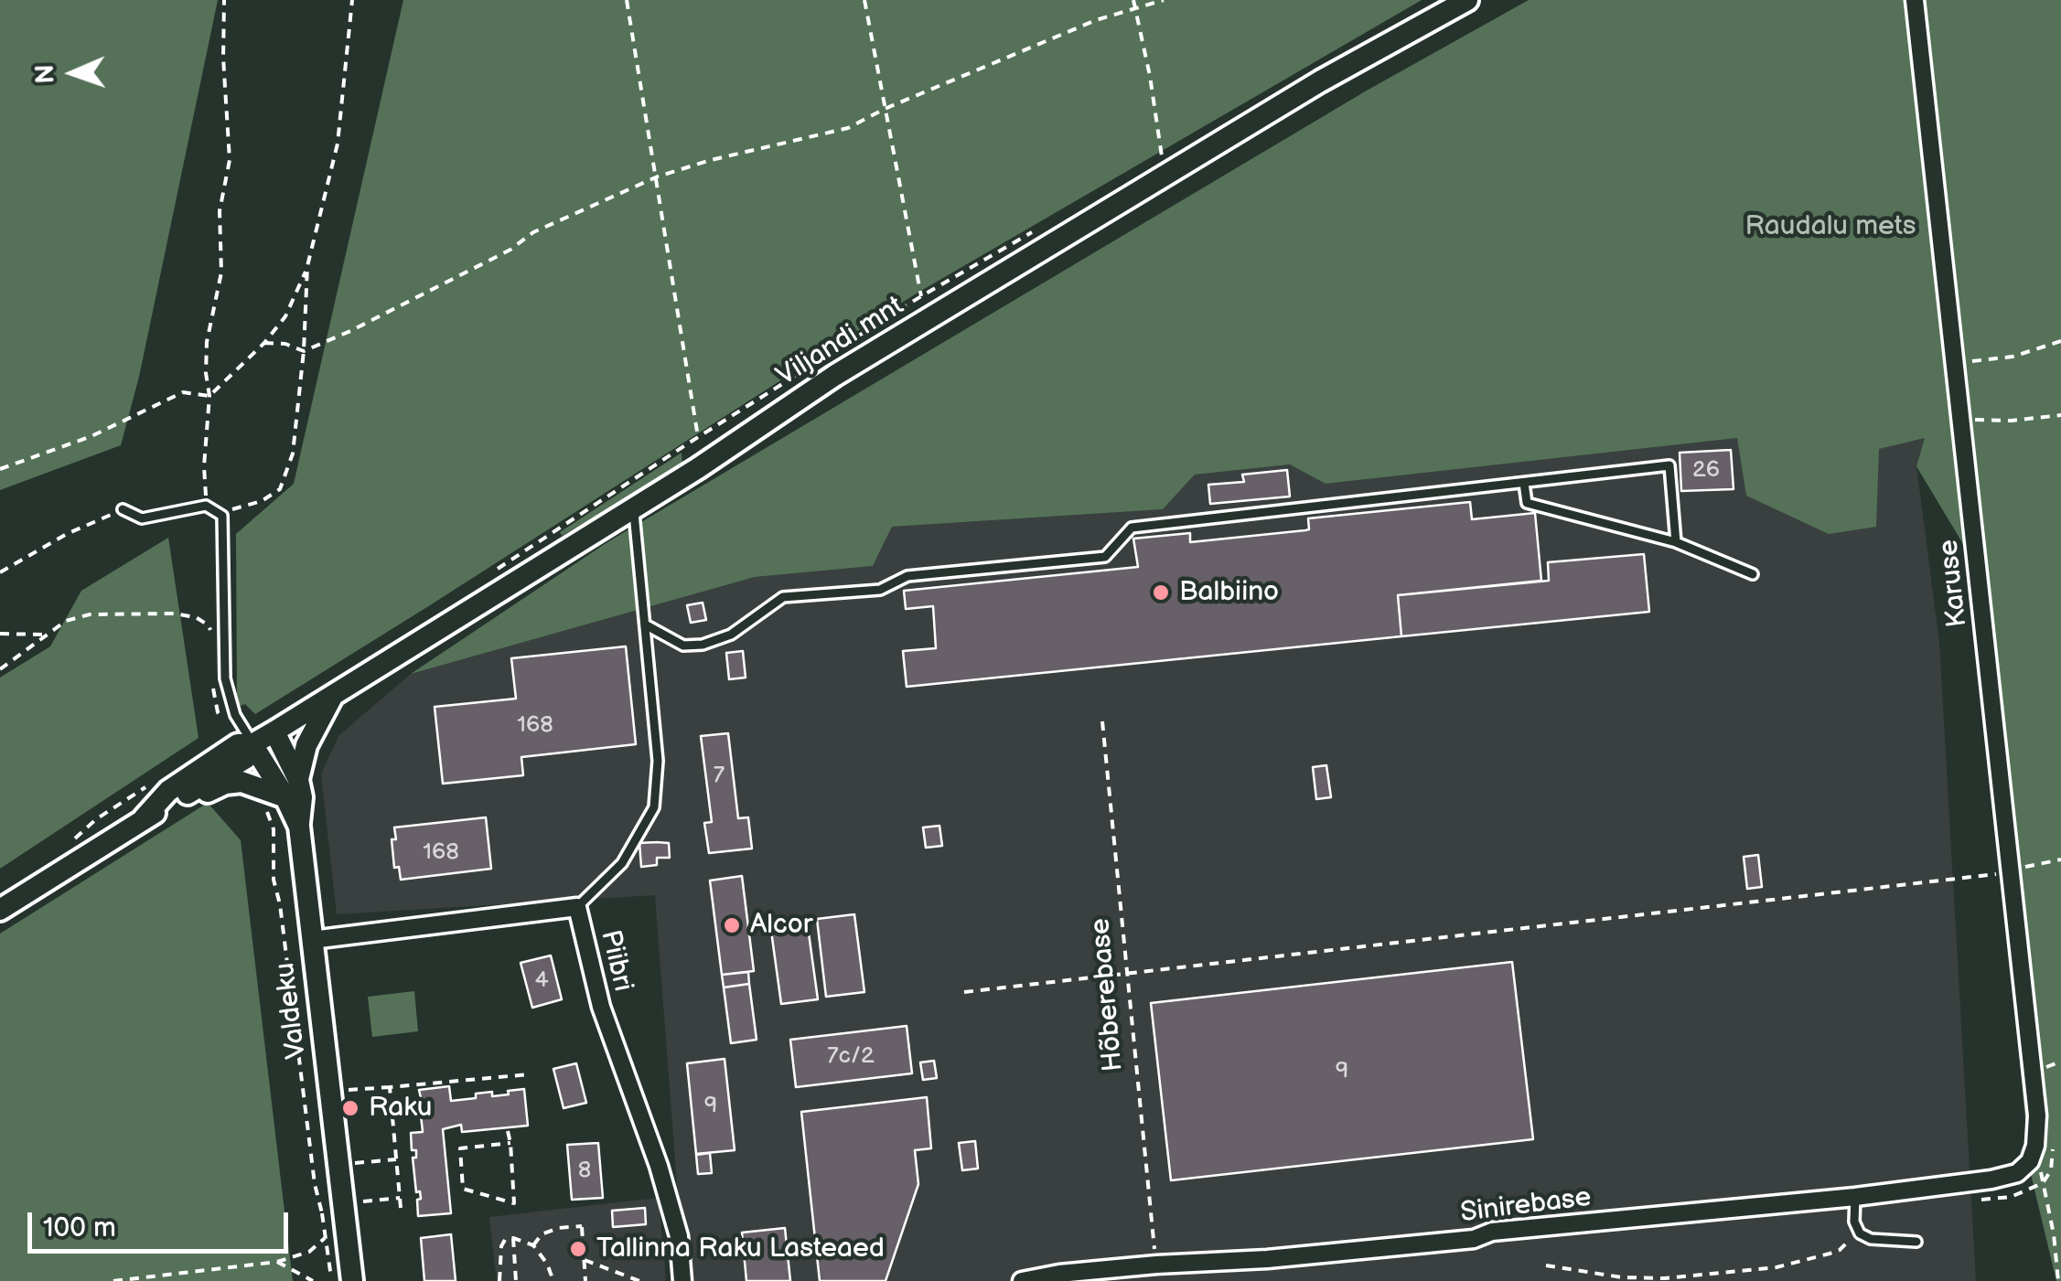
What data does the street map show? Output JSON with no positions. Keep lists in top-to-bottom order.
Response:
{
  "streets": {
    "main road": ["Viljandi mnt", "Valdeku"],
    "street": ["Karuse", "Piibri", "Sinirebase"],
    "path": ["Hõberebase"]
  },
  "crossings": [
    ["Karuse", "Sinirebase"],
    ["Piibri", "Valdeku"],
    ["Hõberebase", "Sinirebase"]
  ],
  "parks": ["Raudalu mets"],
  "places": [
    "Balbiino",
    "Alcor",
    "Raku",
    "Tallinna Raku Lasteaed"
  ],
  "house_numbers": [
    "26",
    "168",
    "7",
    "168",
    "4",
    "7c/2",
    "9",
    "9",
    "8"
  ],
  "scale_bar": "100 m",
  "north": "left"
}
